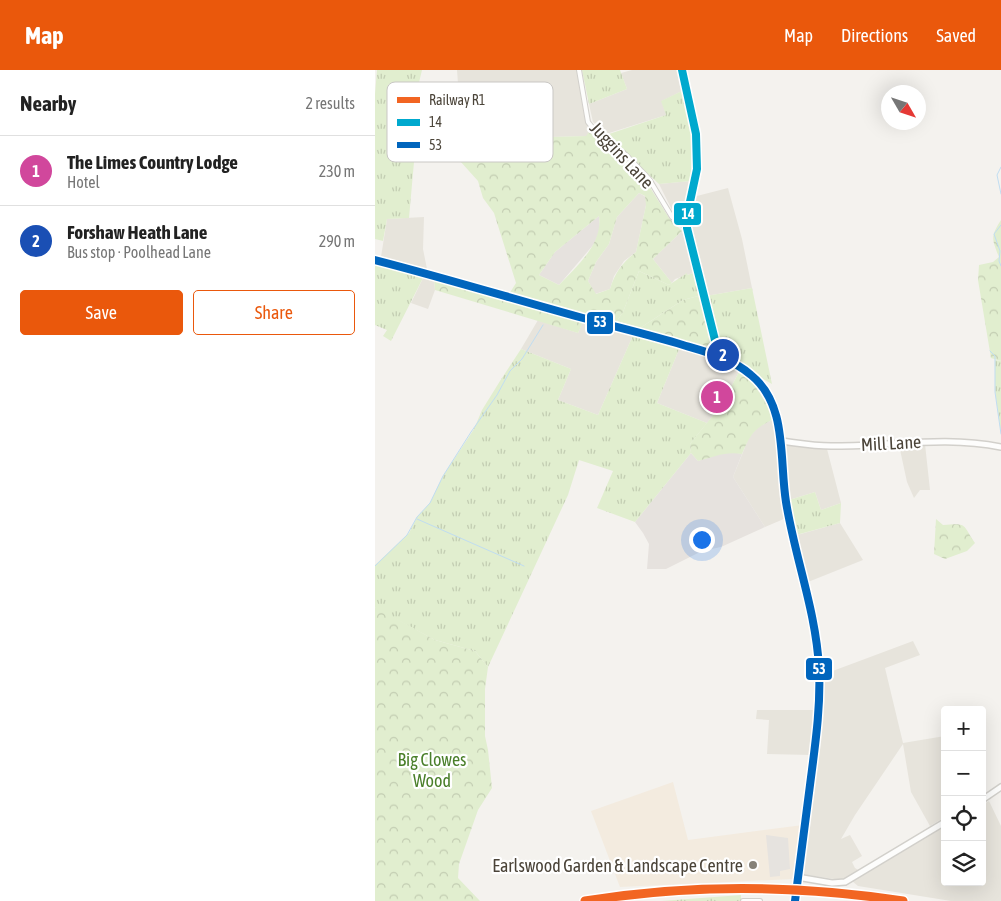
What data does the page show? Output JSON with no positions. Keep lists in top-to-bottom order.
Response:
{
  "streets": {
    "street": ["Juggins Lane", "Mill Lane"]
  },
  "parks": ["Big Clowes Wood"],
  "places": ["Earlswood Garden & Landscape Centre"],
  "lines": ["transit line 14", "transit line 53", "rail line R1"],
  "legend": ["Railway R1", "14", "53"],
  "north": "bottom right",
  "page": {
    "header": "Map",
    "nav": ["Map", "Directions", "Saved"],
    "heading": ["Nearby", "2 results"],
    "list": [
      {
        "mark": "1",
        "name": "The Limes Country Lodge",
        "note": "Hotel",
        "value": "230 m"
      },
      {
        "mark": "2",
        "name": "Forshaw Heath Lane",
        "note": "Bus stop · Poolhead Lane",
        "value": "290 m"
      }
    ],
    "buttons": ["Save", "Share"],
    "pins": ["2", "1"],
    "map_buttons": ["+", "−"]
  }
}
